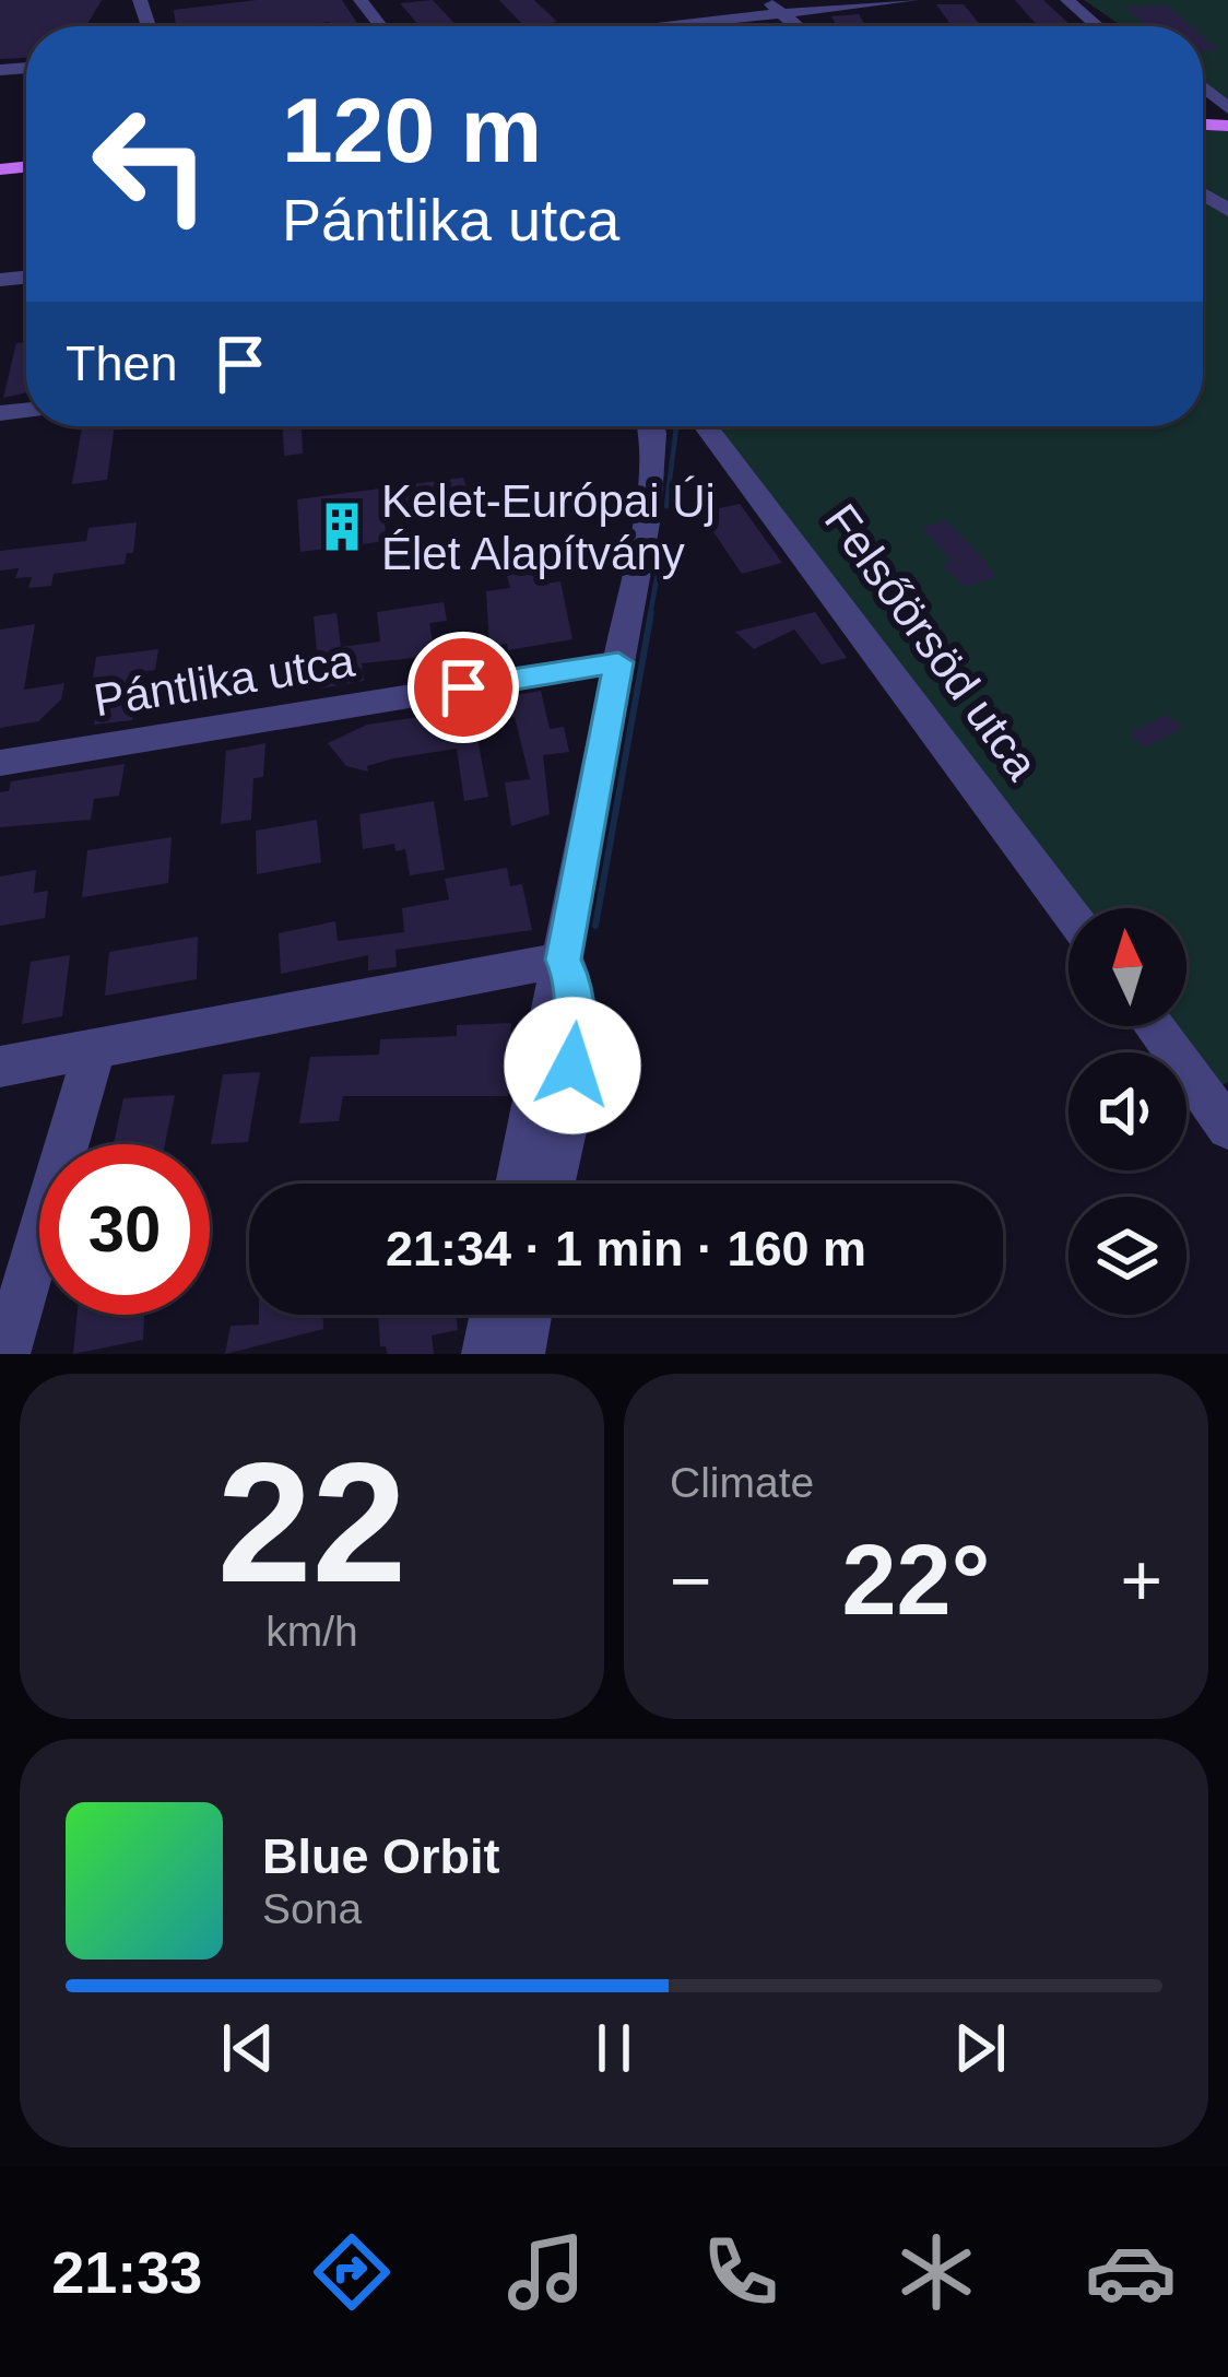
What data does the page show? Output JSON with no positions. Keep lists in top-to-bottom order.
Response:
{
  "streets": {
    "street": ["Felsőörsöd utca", "Pántlika utca"]
  },
  "places": {
    "building": ["Kelet-Európai Új Élet Alapítvány"]
  },
  "north": "top",
  "page": {
    "turn": ["120 m", "Pántlika utca"],
    "then": "Then",
    "limit": "30",
    "trip": "21:34 · 1 min · 160 m",
    "tile": [
      ["22", "km/h"],
      "Climate"
    ],
    "heat": ["−", "22°", "+"],
    "song": ["Blue Orbit", "Sona"],
    "tabs": "21:33"
  }
}
